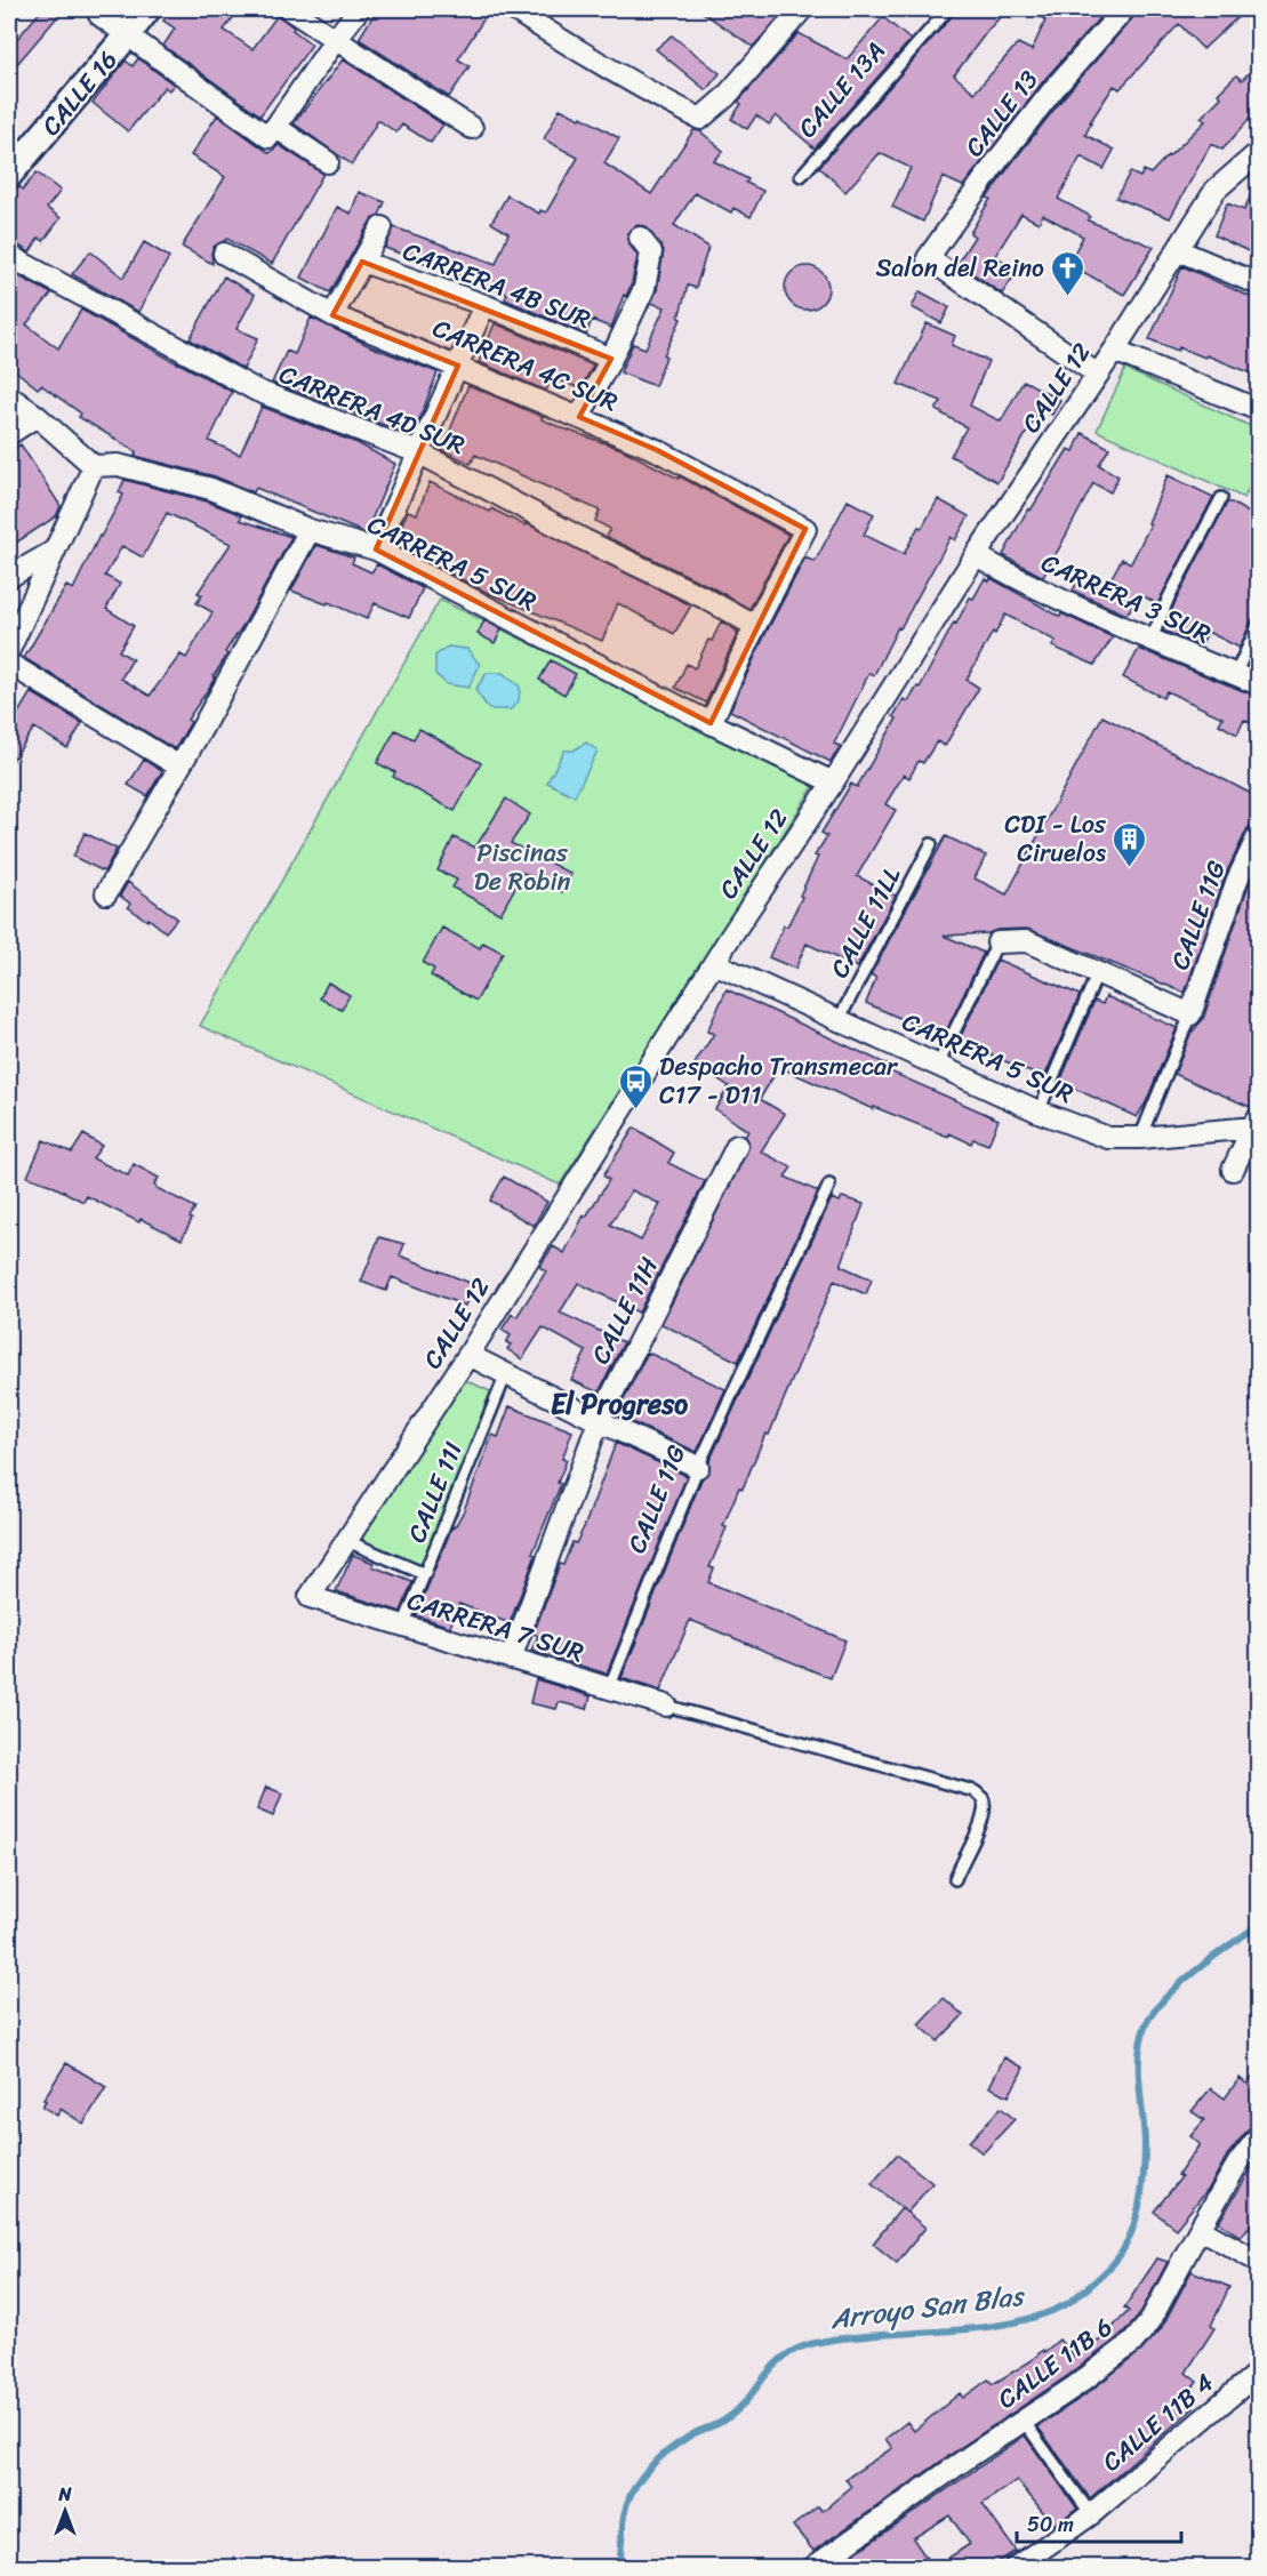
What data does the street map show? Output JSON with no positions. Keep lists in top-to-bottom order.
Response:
{
  "streets": {
    "street": [
      "CALLE 16",
      "CALLE 13",
      "CARRERA 4B SUR",
      "CARRERA 4C SUR",
      "CALLE 12",
      "CARRERA 4D SUR",
      "CARRERA 5 SUR",
      "CARRERA 3 SUR",
      "CALLE 11G",
      "CALLE 11H",
      "CARRERA 7 SUR",
      "CALLE 11B 6",
      "CALLE 11B 4"
    ],
    "lane": ["CALLE 13A", "CALLE 11LL", "CALLE 11I"]
  },
  "crossings": [
    ["CALLE 13", "CALLE 12"],
    ["CARRERA 4C SUR", "CARRERA 4D SUR"],
    ["CALLE 12", "CARRERA 5 SUR"],
    ["CALLE 12", "CARRERA 3 SUR"],
    ["CALLE 12", "CARRERA 7 SUR"],
    ["CARRERA 5 SUR", "CALLE 11LL"],
    ["CALLE 11G", "CARRERA 7 SUR"],
    ["CALLE 11H", "CARRERA 7 SUR"],
    ["CALLE 11I", "CARRERA 7 SUR"]
  ],
  "districts": ["El Progreso"],
  "water": ["Arroyo San Blas"],
  "parks": ["Piscinas De Robin"],
  "places": {
    "church": ["Salon del Reino"],
    "building": ["CDI - Los Ciruelos"],
    "bus stop": ["Despacho Transmecar C17 - D11"]
  },
  "scale_bar": "50 m",
  "north": "top"
}
